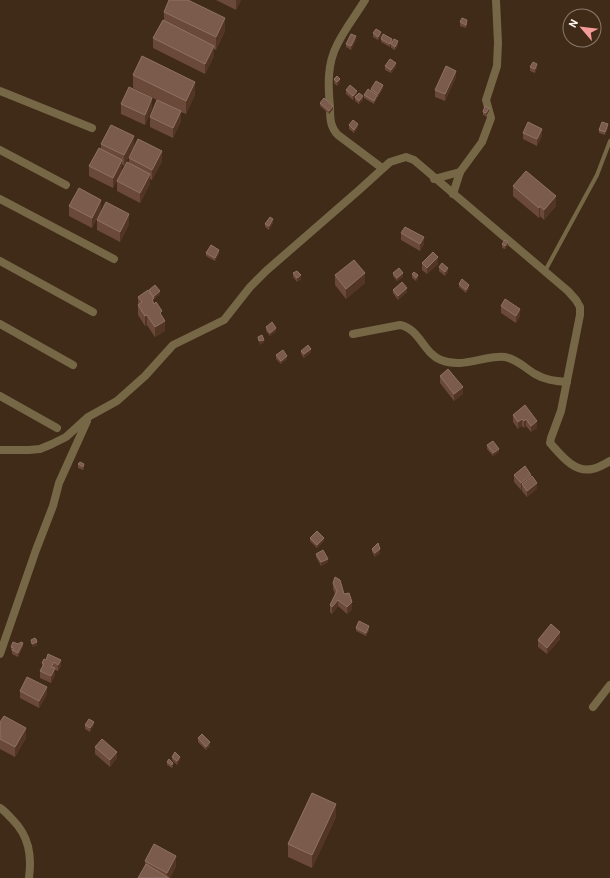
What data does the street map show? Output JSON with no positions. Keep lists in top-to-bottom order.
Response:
{
  "north": "top left"
}
